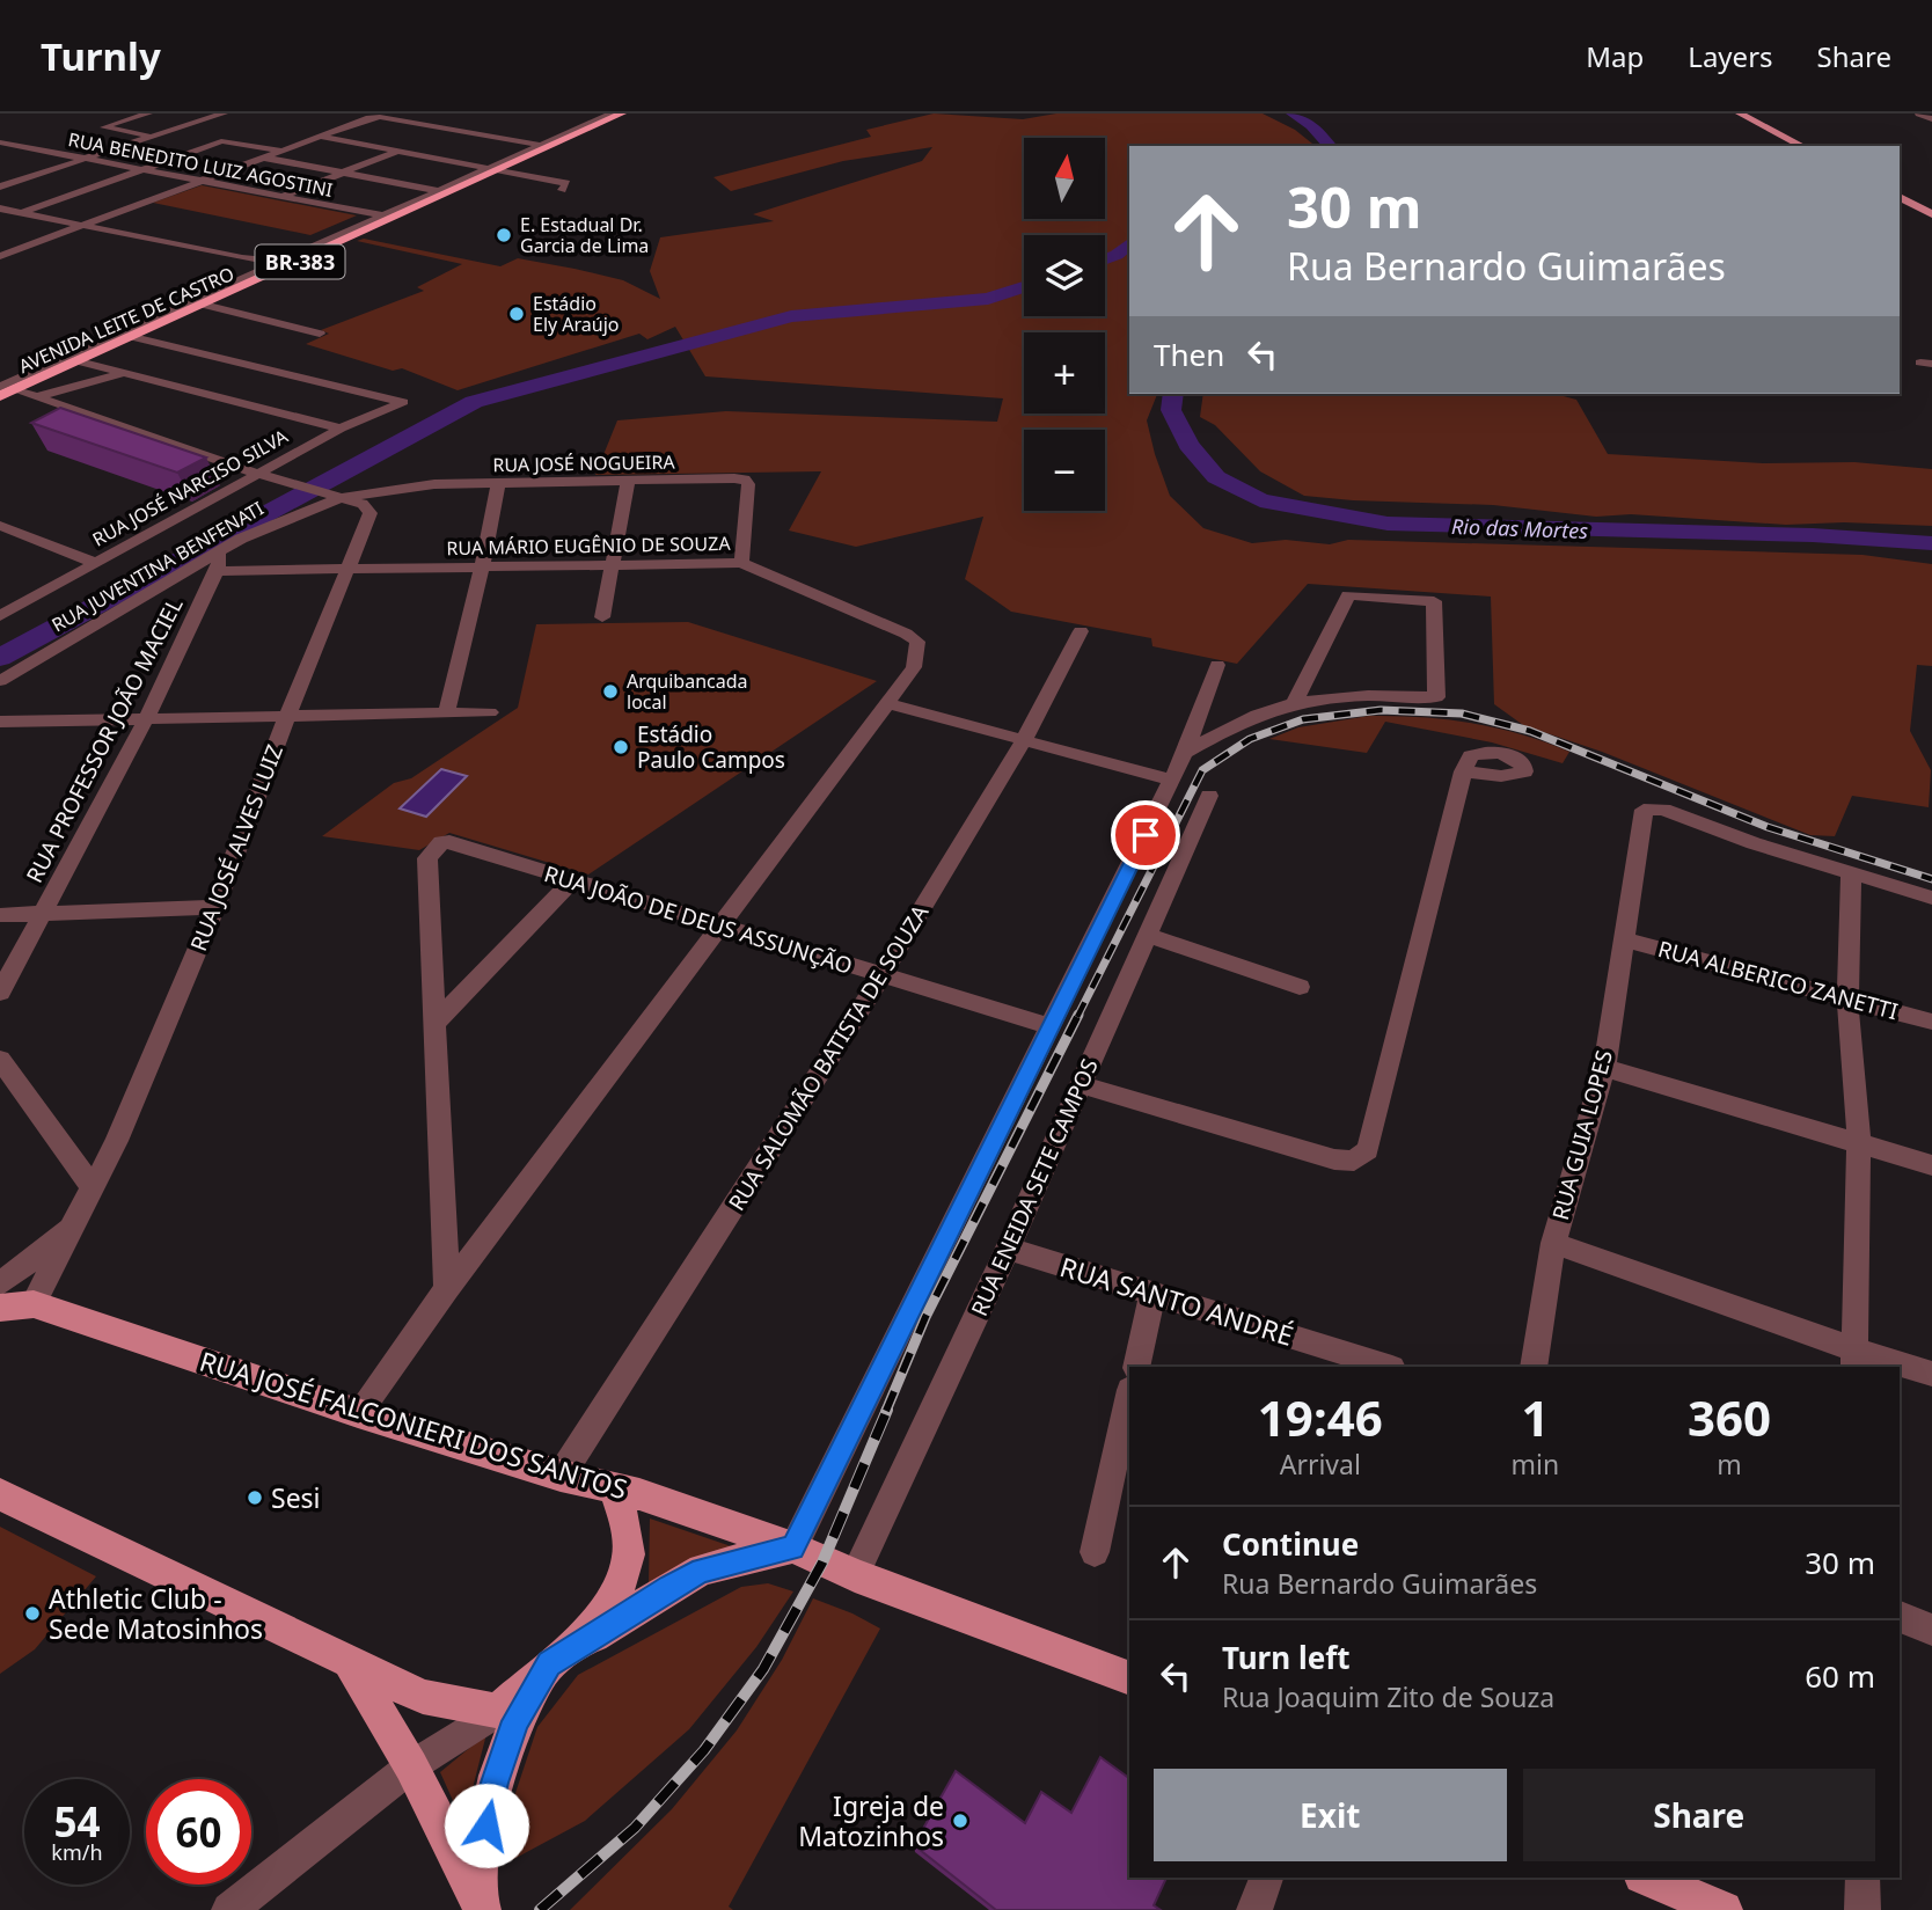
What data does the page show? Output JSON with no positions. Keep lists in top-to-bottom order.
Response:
{
  "streets": {
    "highway": ["BR-383", "AVENIDA LEITE DE CASTRO"],
    "main road": ["RUA JOSÉ FALCONIERI DOS SANTOS"],
    "street": [
      "RUA BENEDITO LUIZ AGOSTINI",
      "RUA JOSÉ NOGUEIRA",
      "RUA JOSÉ NARCISO SILVA",
      "RUA MÁRIO EUGÊNIO DE SOUZA",
      "RUA JUVENTINA BENFENATI",
      "RUA PROFESSOR JOÃO MACIEL",
      "RUA JOSÉ ALVES LUIZ",
      "RUA JOÃO DE DEUS ASSUNÇÃO",
      "RUA ALBERICO ZANETTI",
      "RUA SALOMÃO BATISTA DE SOUZA",
      "RUA GUIA LOPES",
      "RUA ENEIDA SETE CAMPOS",
      "RUA SANTO ANDRÉ"
    ]
  },
  "crossings": [
    ["RUA BENEDITO LUIZ AGOSTINI", "AVENIDA LEITE DE CASTRO"],
    ["AVENIDA LEITE DE CASTRO", "RUA JOSÉ NARCISO SILVA"],
    ["RUA JOSÉ NOGUEIRA", "RUA MÁRIO EUGÊNIO DE SOUZA"],
    ["RUA JOSÉ NOGUEIRA", "RUA JUVENTINA BENFENATI"],
    ["RUA JOSÉ NOGUEIRA", "RUA JOSÉ ALVES LUIZ"],
    ["RUA MÁRIO EUGÊNIO DE SOUZA", "RUA PROFESSOR JOÃO MACIEL"],
    ["RUA MÁRIO EUGÊNIO DE SOUZA", "RUA JOSÉ ALVES LUIZ"],
    ["RUA JUVENTINA BENFENATI", "RUA PROFESSOR JOÃO MACIEL"],
    ["RUA JUVENTINA BENFENATI", "RUA JOSÉ ALVES LUIZ"],
    ["RUA JOSÉ ALVES LUIZ", "RUA JOSÉ FALCONIERI DOS SANTOS"],
    ["RUA JOÃO DE DEUS ASSUNÇÃO", "RUA SALOMÃO BATISTA DE SOUZA"],
    ["RUA ALBERICO ZANETTI", "RUA GUIA LOPES"],
    ["RUA SALOMÃO BATISTA DE SOUZA", "RUA JOSÉ FALCONIERI DOS SANTOS"],
    ["RUA ENEIDA SETE CAMPOS", "RUA SANTO ANDRÉ"],
    ["RUA ENEIDA SETE CAMPOS", "RUA JOSÉ FALCONIERI DOS SANTOS"]
  ],
  "water": ["Rio das Mortes"],
  "places": [
    "E. Estadual Dr. Garcia de Lima",
    "Estádio Ely Araújo",
    "Arquibancada local",
    "Estádio Paulo Campos",
    "Sesi",
    "Athletic Club - Sede Matosinhos",
    "Igreja de Matozinhos"
  ],
  "north": "top",
  "page": {
    "header": "Turnly",
    "nav": ["Map", "Layers", "Share"],
    "map_buttons": ["+", "−"],
    "turn": ["30 m", "Rua Bernardo Guimarães"],
    "then": "Then",
    "eta": [
      "19:46",
      "Arrival",
      "1",
      "min",
      "360",
      "m"
    ],
    "list": [
      {
        "name": "Continue",
        "note": "Rua Bernardo Guimarães",
        "value": "30 m"
      },
      {
        "name": "Turn left",
        "note": "Rua Joaquim Zito de Souza",
        "value": "60 m"
      }
    ],
    "buttons": ["Exit", "Share"],
    "speed": "54 km/h",
    "limit": "60"
  }
}
